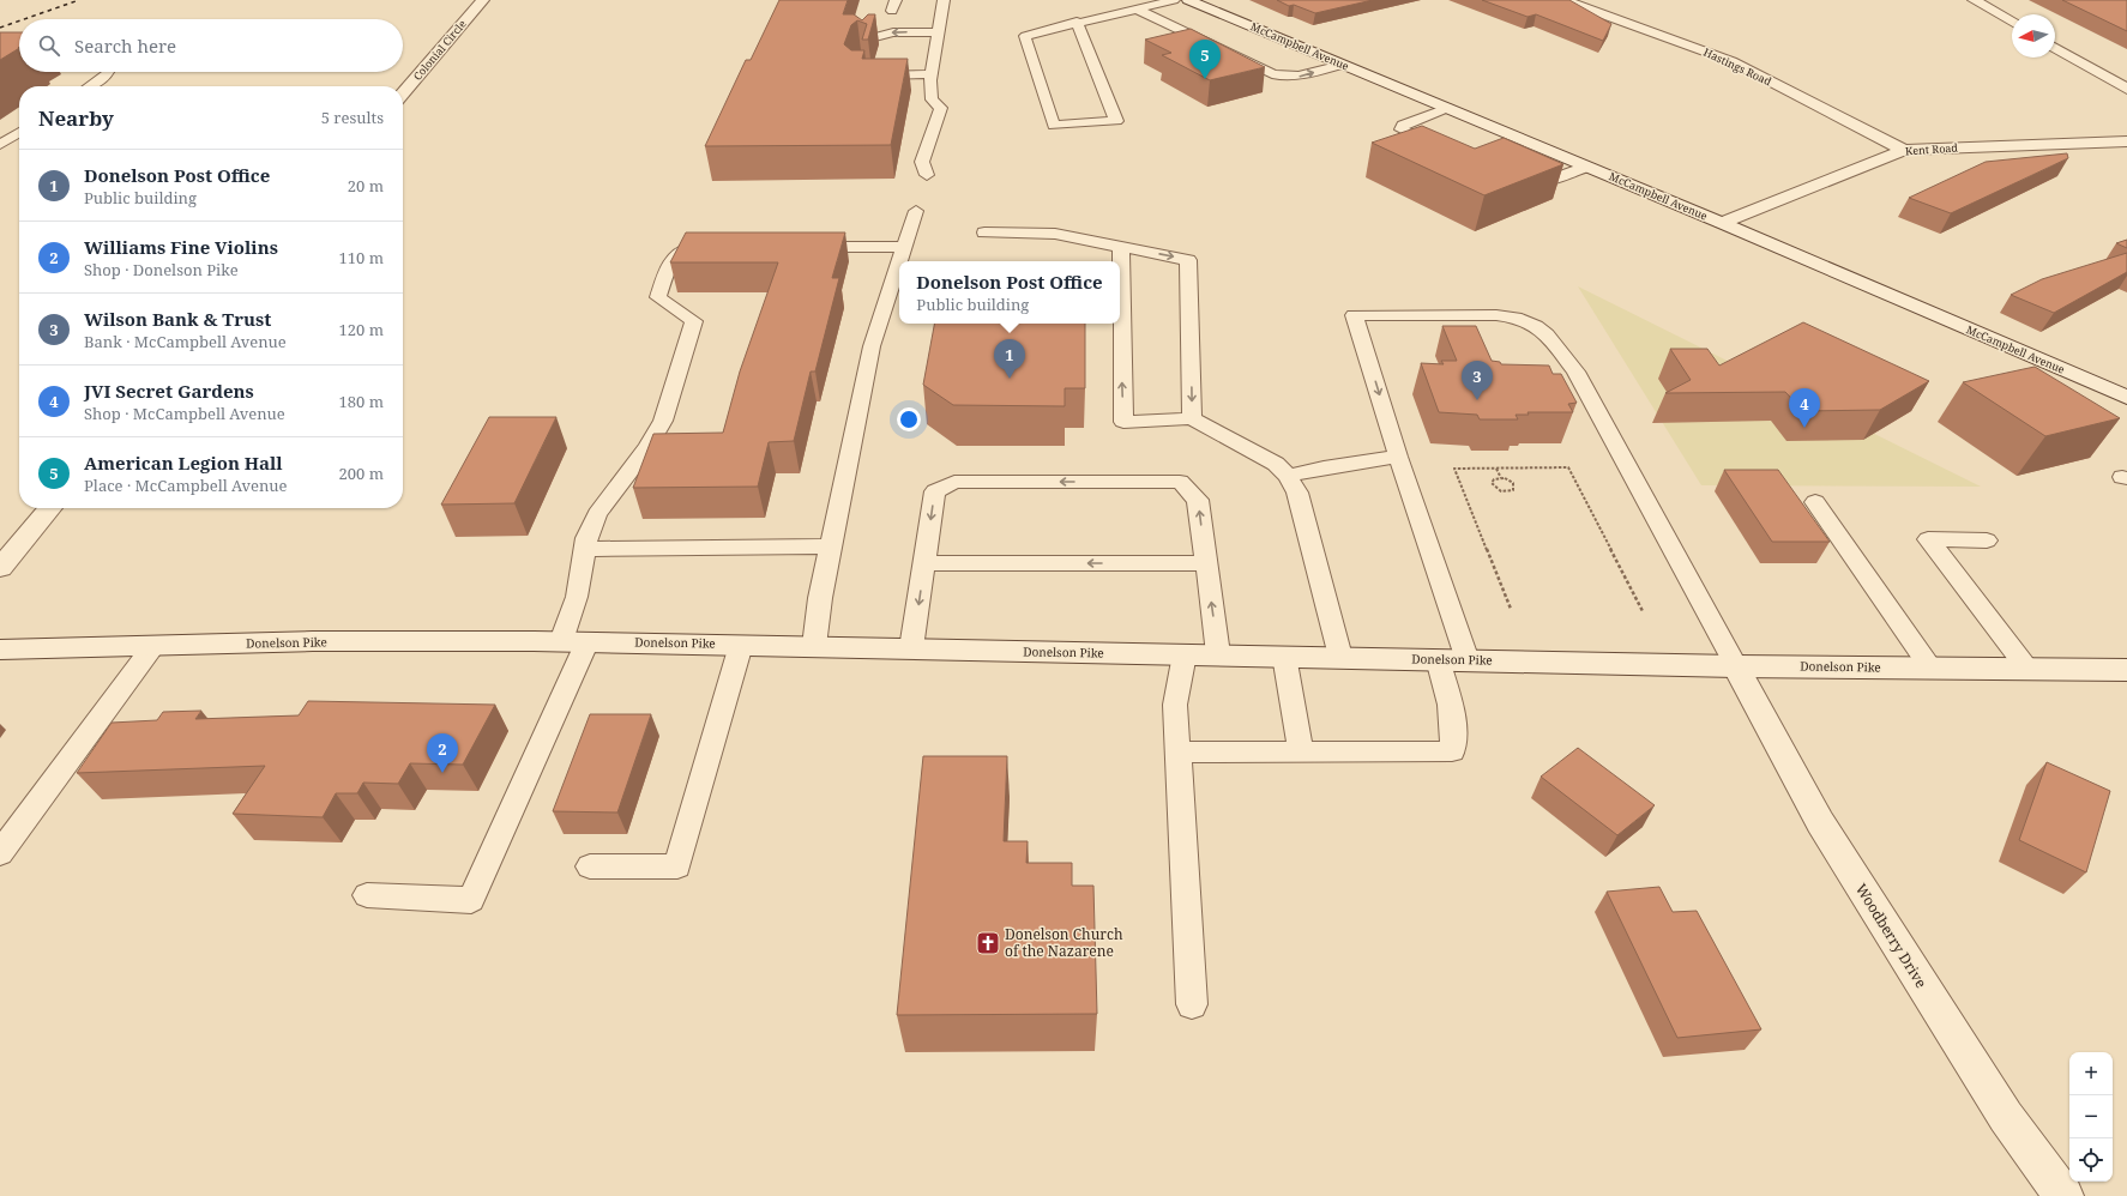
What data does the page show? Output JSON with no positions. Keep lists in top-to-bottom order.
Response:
{
  "streets": {
    "street": [
      "McCampbell Avenue",
      "Colonial Circle",
      "Hastings Road",
      "Kent Road",
      "Donelson Pike",
      "Woodberry Drive"
    ]
  },
  "crossings": [
    ["McCampbell Avenue", "Kent Road"],
    ["Hastings Road", "Kent Road"],
    ["Donelson Pike", "Woodberry Drive"]
  ],
  "places": {
    "church": ["Donelson Church of the Nazarene"]
  },
  "north": "left",
  "page": {
    "search": "Search here",
    "pins": [
      "5",
      "1",
      "3",
      "4",
      "2"
    ],
    "heading": ["Nearby", "5 results"],
    "list": [
      {
        "mark": "1",
        "name": "Donelson Post Office",
        "note": "Public building",
        "value": "20 m"
      },
      {
        "mark": "2",
        "name": "Williams Fine Violins",
        "note": "Shop · Donelson Pike",
        "value": "110 m"
      },
      {
        "mark": "3",
        "name": "Wilson Bank & Trust",
        "note": "Bank · McCampbell Avenue",
        "value": "120 m"
      },
      {
        "mark": "4",
        "name": "JVI Secret Gardens",
        "note": "Shop · McCampbell Avenue",
        "value": "180 m"
      },
      {
        "mark": "5",
        "name": "American Legion Hall",
        "note": "Place · McCampbell Avenue",
        "value": "200 m"
      }
    ],
    "popup": ["Donelson Post Office", "Public building"],
    "map_buttons": ["+", "−"]
  }
}
